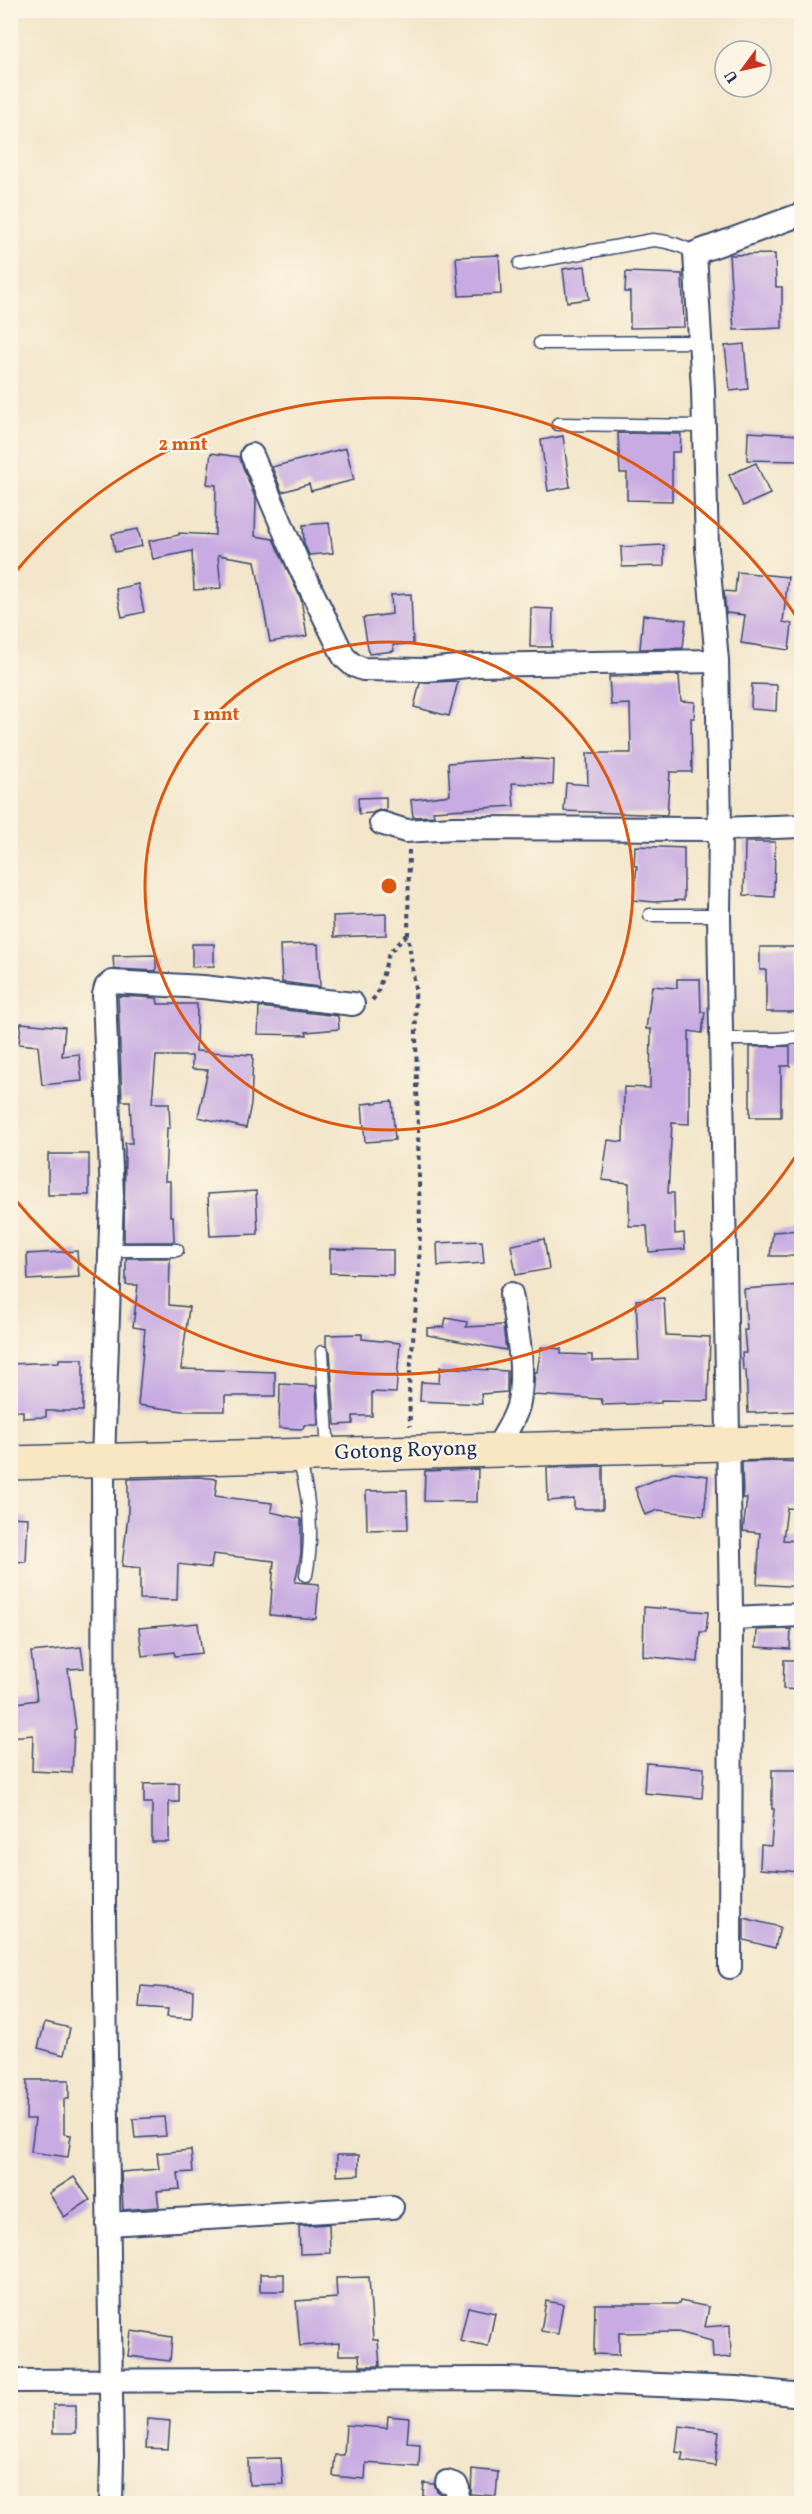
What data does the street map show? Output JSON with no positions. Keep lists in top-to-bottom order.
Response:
{
  "streets": {
    "street": ["Gotong Royong"]
  },
  "north": "bottom left",
  "rings": ["2 mnt", "1 mnt"]
}
